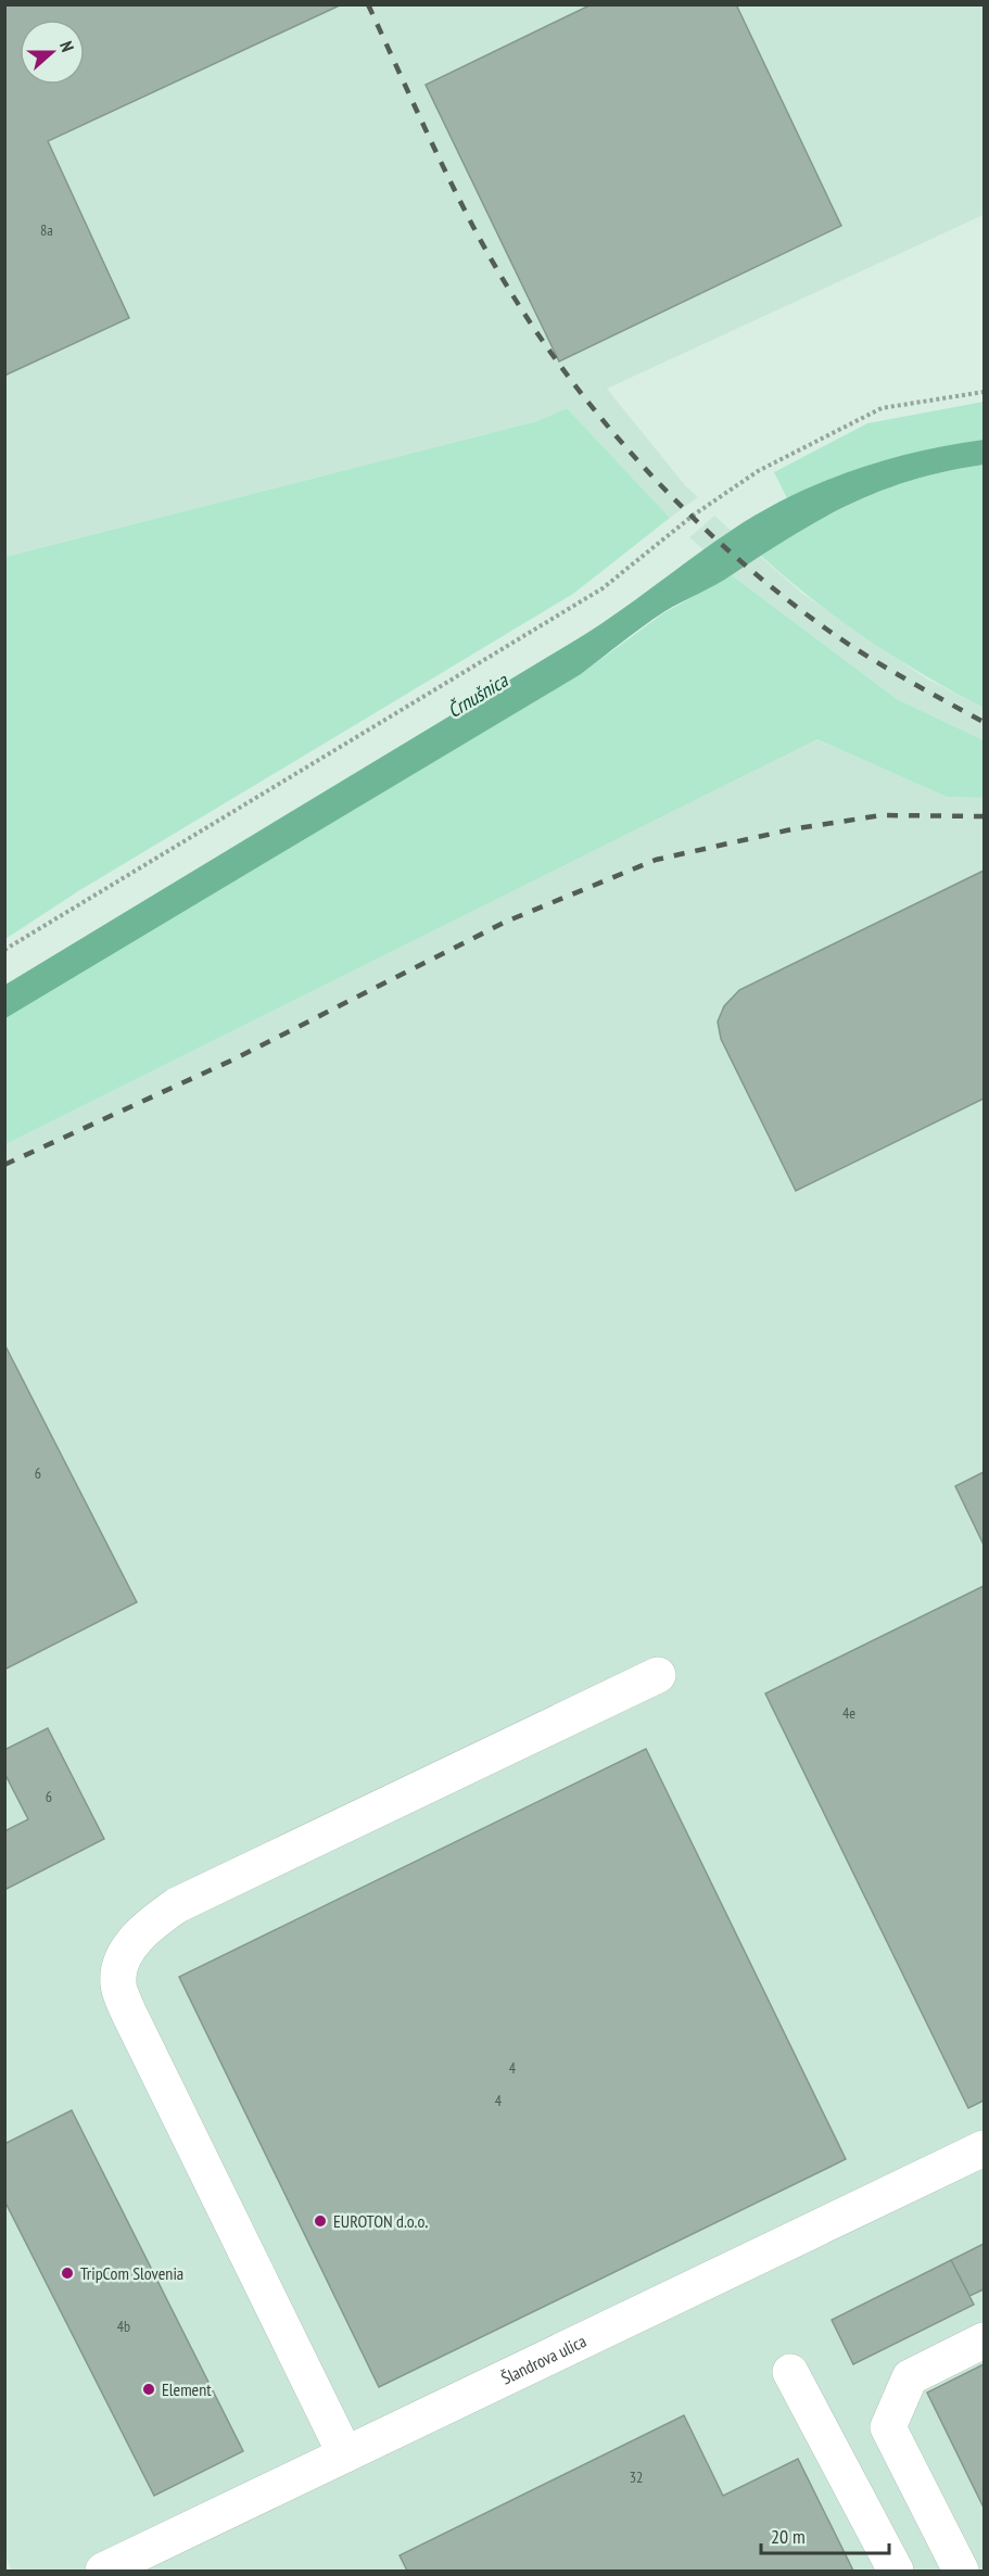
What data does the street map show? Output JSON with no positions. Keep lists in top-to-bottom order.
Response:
{
  "streets": {
    "street": ["Šlandrova ulica"]
  },
  "water": ["Črnušnica"],
  "places": ["EUROTON d.o.o.", "TripCom Slovenia", "Element"],
  "house_numbers": [
    "8a",
    "6",
    "4e",
    "6",
    "4",
    "4",
    "4b",
    "32"
  ],
  "scale_bar": "20 m",
  "north": "right"
}
